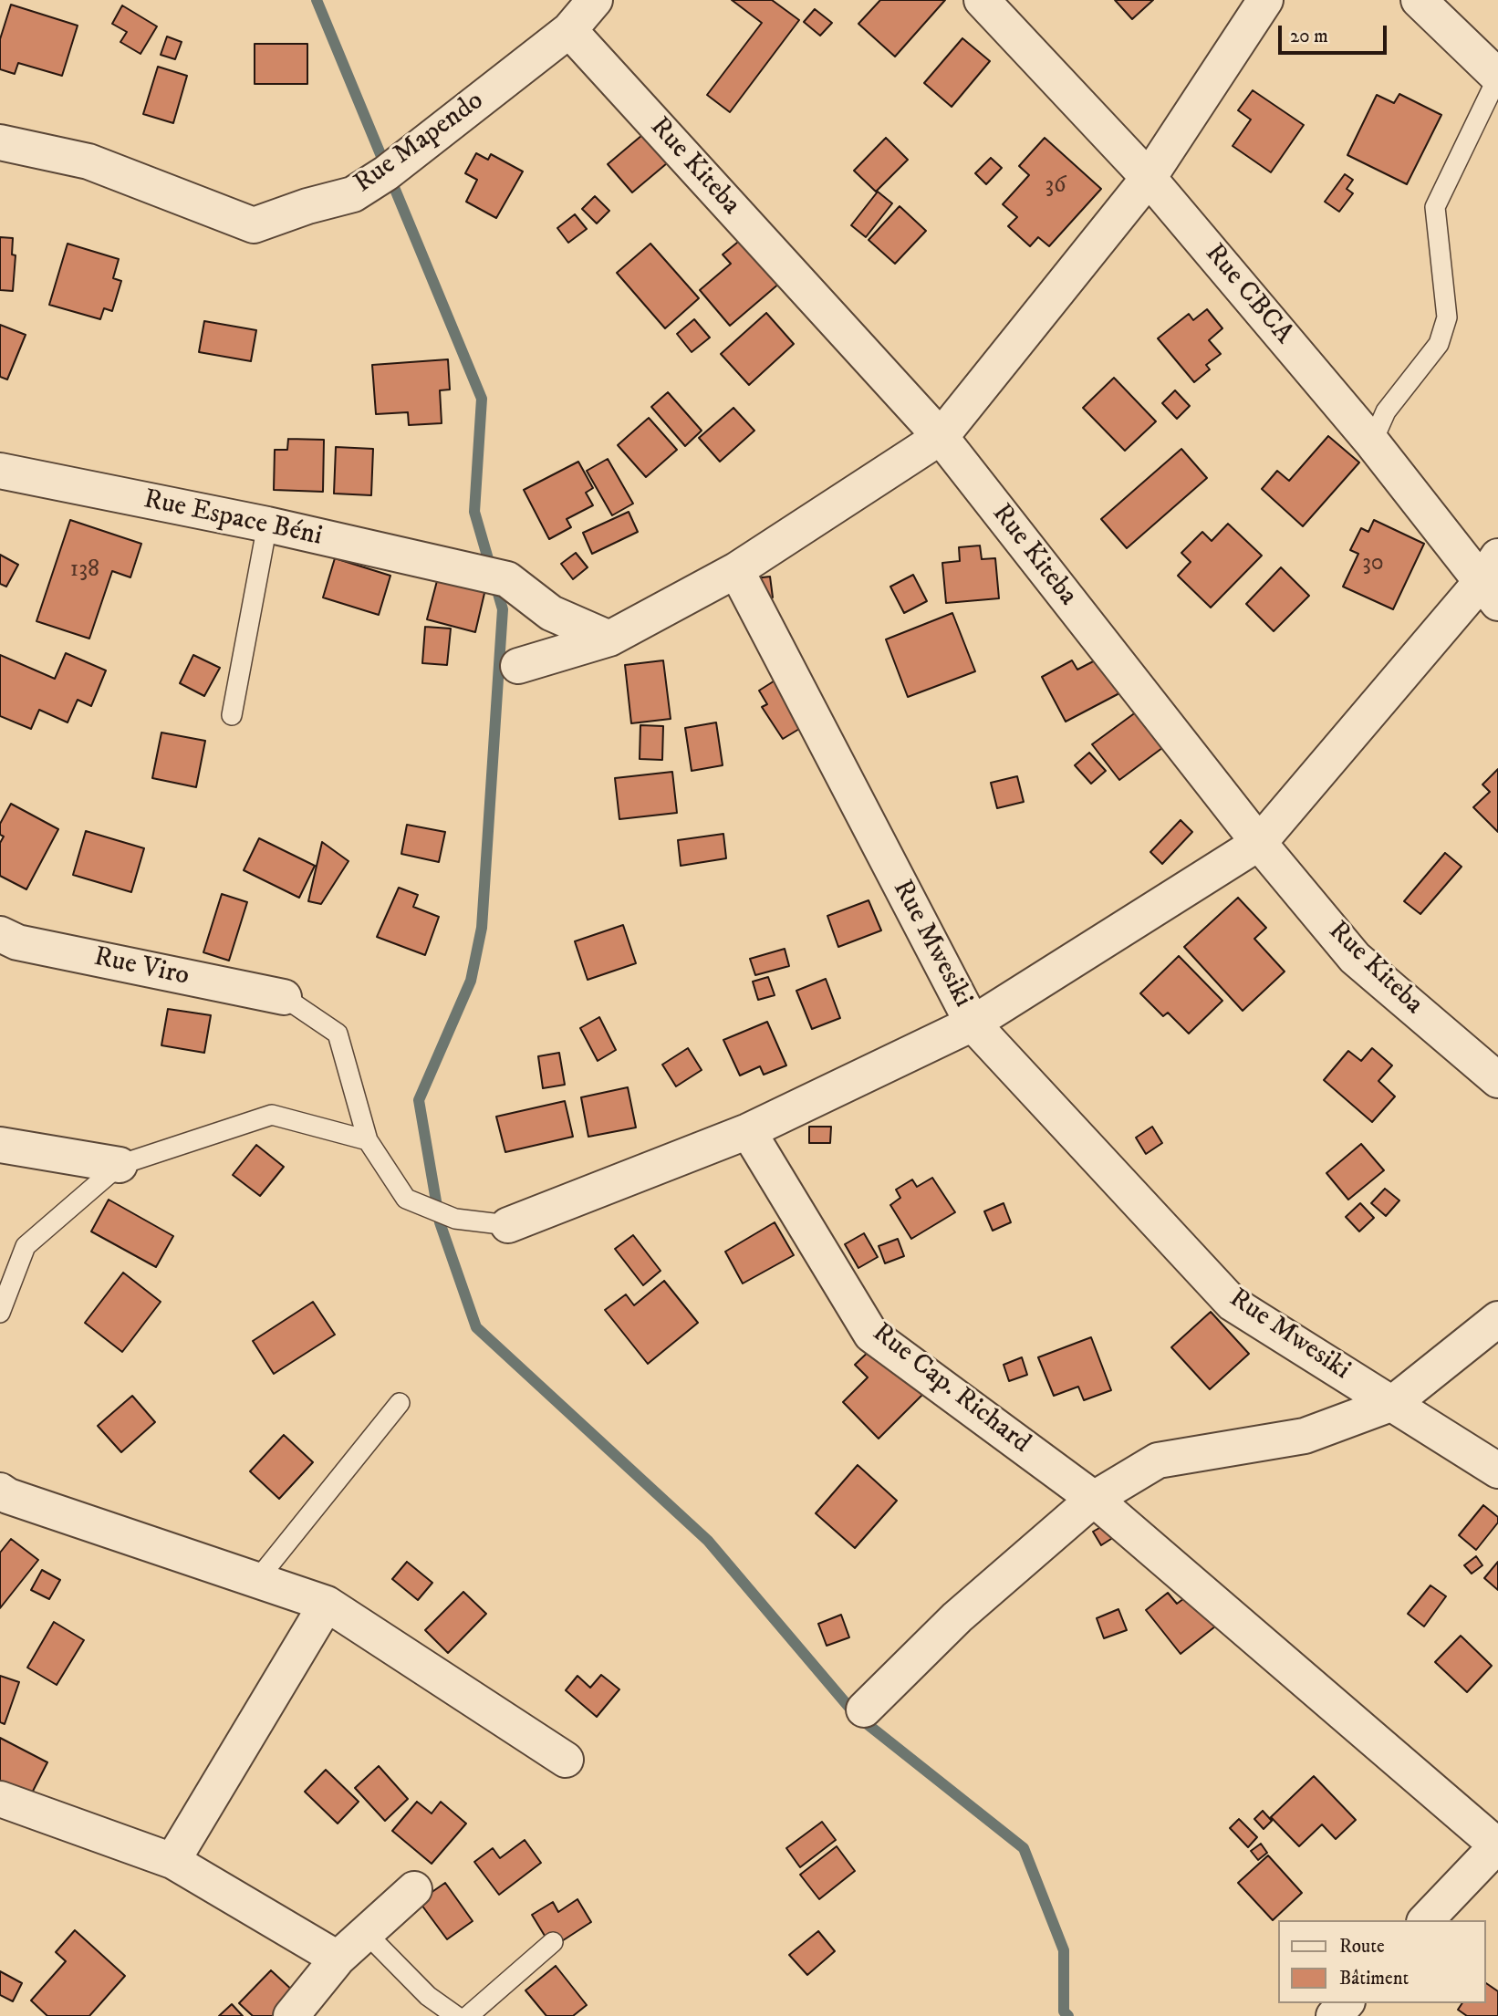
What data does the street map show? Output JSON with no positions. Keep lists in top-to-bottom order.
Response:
{
  "streets": {
    "street": [
      "Rue Mapendo",
      "Rue Kiteba",
      "Rue CBCA",
      "Rue Espace Béni",
      "Rue Mwesiki",
      "Rue Viro",
      "Rue Cap. Richard"
    ]
  },
  "crossings": [
    ["Rue Mapendo", "Rue Kiteba"]
  ],
  "house_numbers": ["36", "30", "138"],
  "legend": ["Route", "Bâtiment"],
  "scale_bar": "20 m"
}
